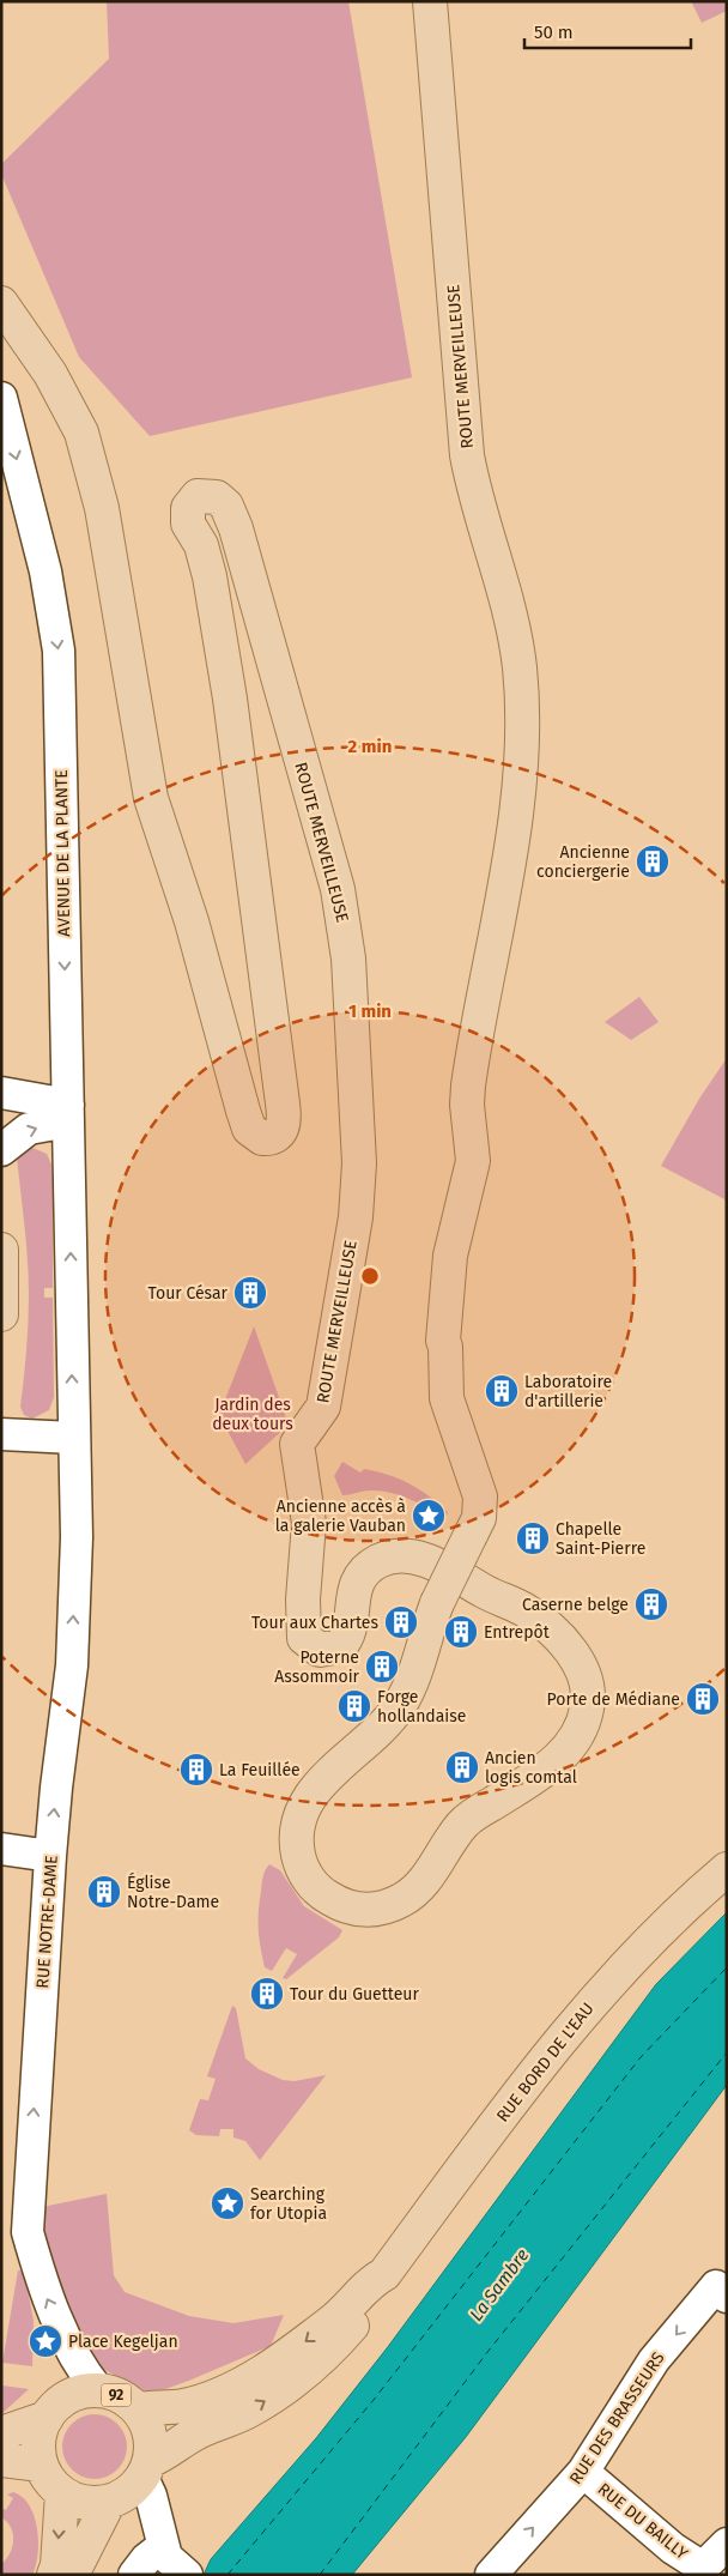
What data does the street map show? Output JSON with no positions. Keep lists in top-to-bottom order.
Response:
{
  "streets": {
    "main road": ["ROUTE MERVEILLEUSE", "RUE BORD DE L'EAU", "92"],
    "street": [
      "AVENUE DE LA PLANTE",
      "RUE NOTRE-DAME",
      "RUE DES BRASSEURS",
      "RUE DU BAILLY"
    ]
  },
  "crossings": [
    ["AVENUE DE LA PLANTE", "RUE NOTRE-DAME"],
    ["RUE NOTRE-DAME", "RUE BORD DE L'EAU"],
    ["RUE NOTRE-DAME", "92"],
    ["RUE BORD DE L'EAU", "92"],
    ["RUE DES BRASSEURS", "RUE DU BAILLY"]
  ],
  "one_way": ["RUE NOTRE-DAME"],
  "water": ["La Sambre"],
  "parks": ["Jardin des deux tours"],
  "places": {
    "building": [
      "Ancienne conciergerie",
      "Tour César",
      "Laboratoire d'artillerie",
      "Chapelle Saint-Pierre",
      "Caserne belge",
      "Tour aux Chartes",
      "Entrepôt",
      "Poterne Assommoir",
      "Porte de Médiane",
      "Forge hollandaise",
      "Ancien logis comtal",
      "La Feuillée",
      "Église Notre-Dame",
      "Tour du Guetteur"
    ],
    "place": ["Ancienne accès à la galerie Vauban", "Searching for Utopia", "Place Kegeljan"]
  },
  "scale_bar": "50 m",
  "rings": ["2 min", "1 min"]
}
